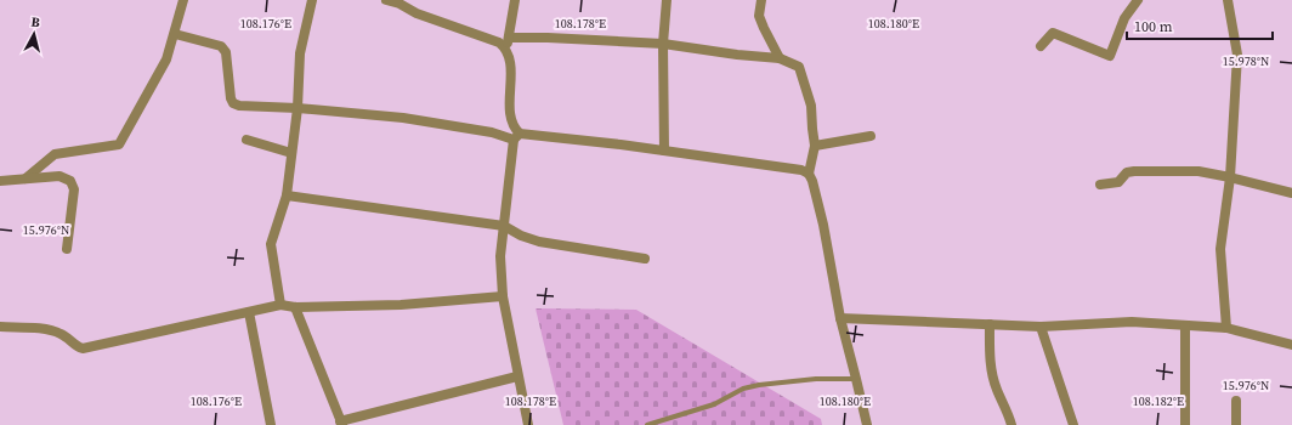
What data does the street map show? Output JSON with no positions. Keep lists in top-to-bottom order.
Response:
{
  "scale_bar": "100 m",
  "north": "top",
  "coordinates": [
    "108.176°E",
    "108.178°E",
    "108.180°E",
    "15.978°N",
    "15.976°N",
    "108.182°E"
  ]
}
